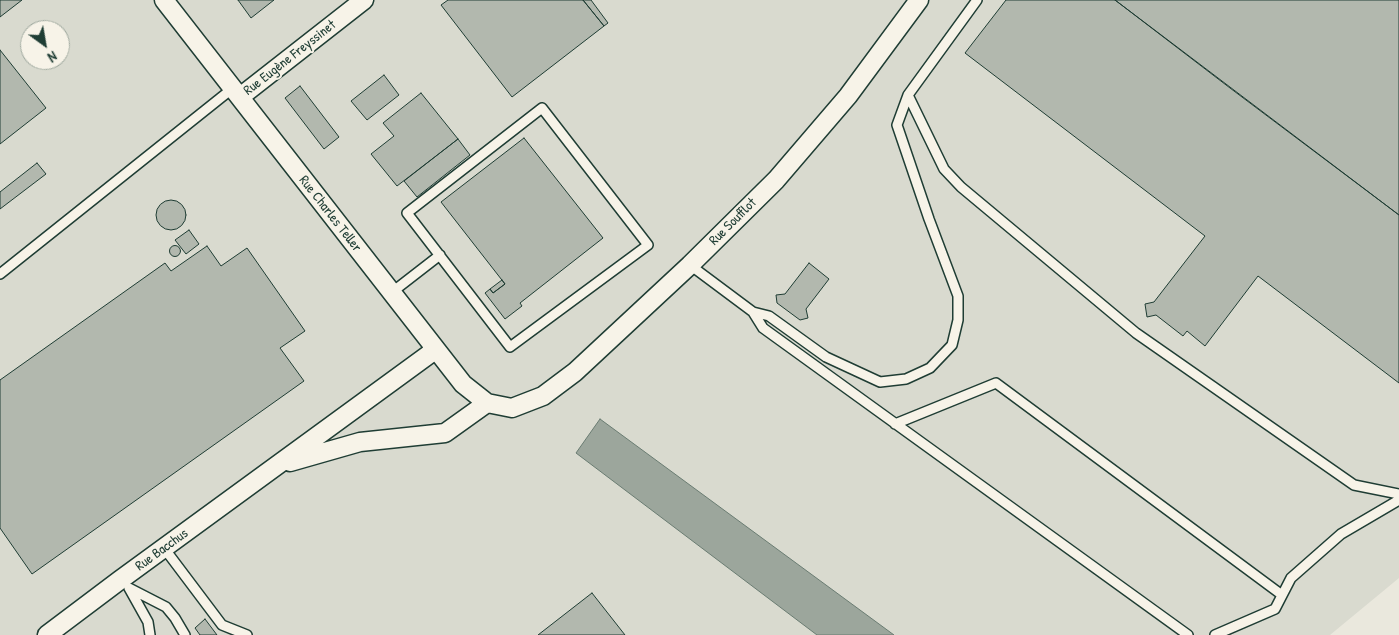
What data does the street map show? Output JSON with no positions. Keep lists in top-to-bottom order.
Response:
{
  "streets": {
    "street": [
      "Rue Eugène Freyssinet",
      "Rue Charles Teller",
      "Rue Soufflot",
      "Rue Bacchus"
    ]
  },
  "crossings": [
    ["Rue Eugène Freyssinet", "Rue Charles Teller"],
    ["Rue Charles Teller", "Rue Soufflot"],
    ["Rue Charles Teller", "Rue Bacchus"]
  ],
  "north": "bottom right"
}
